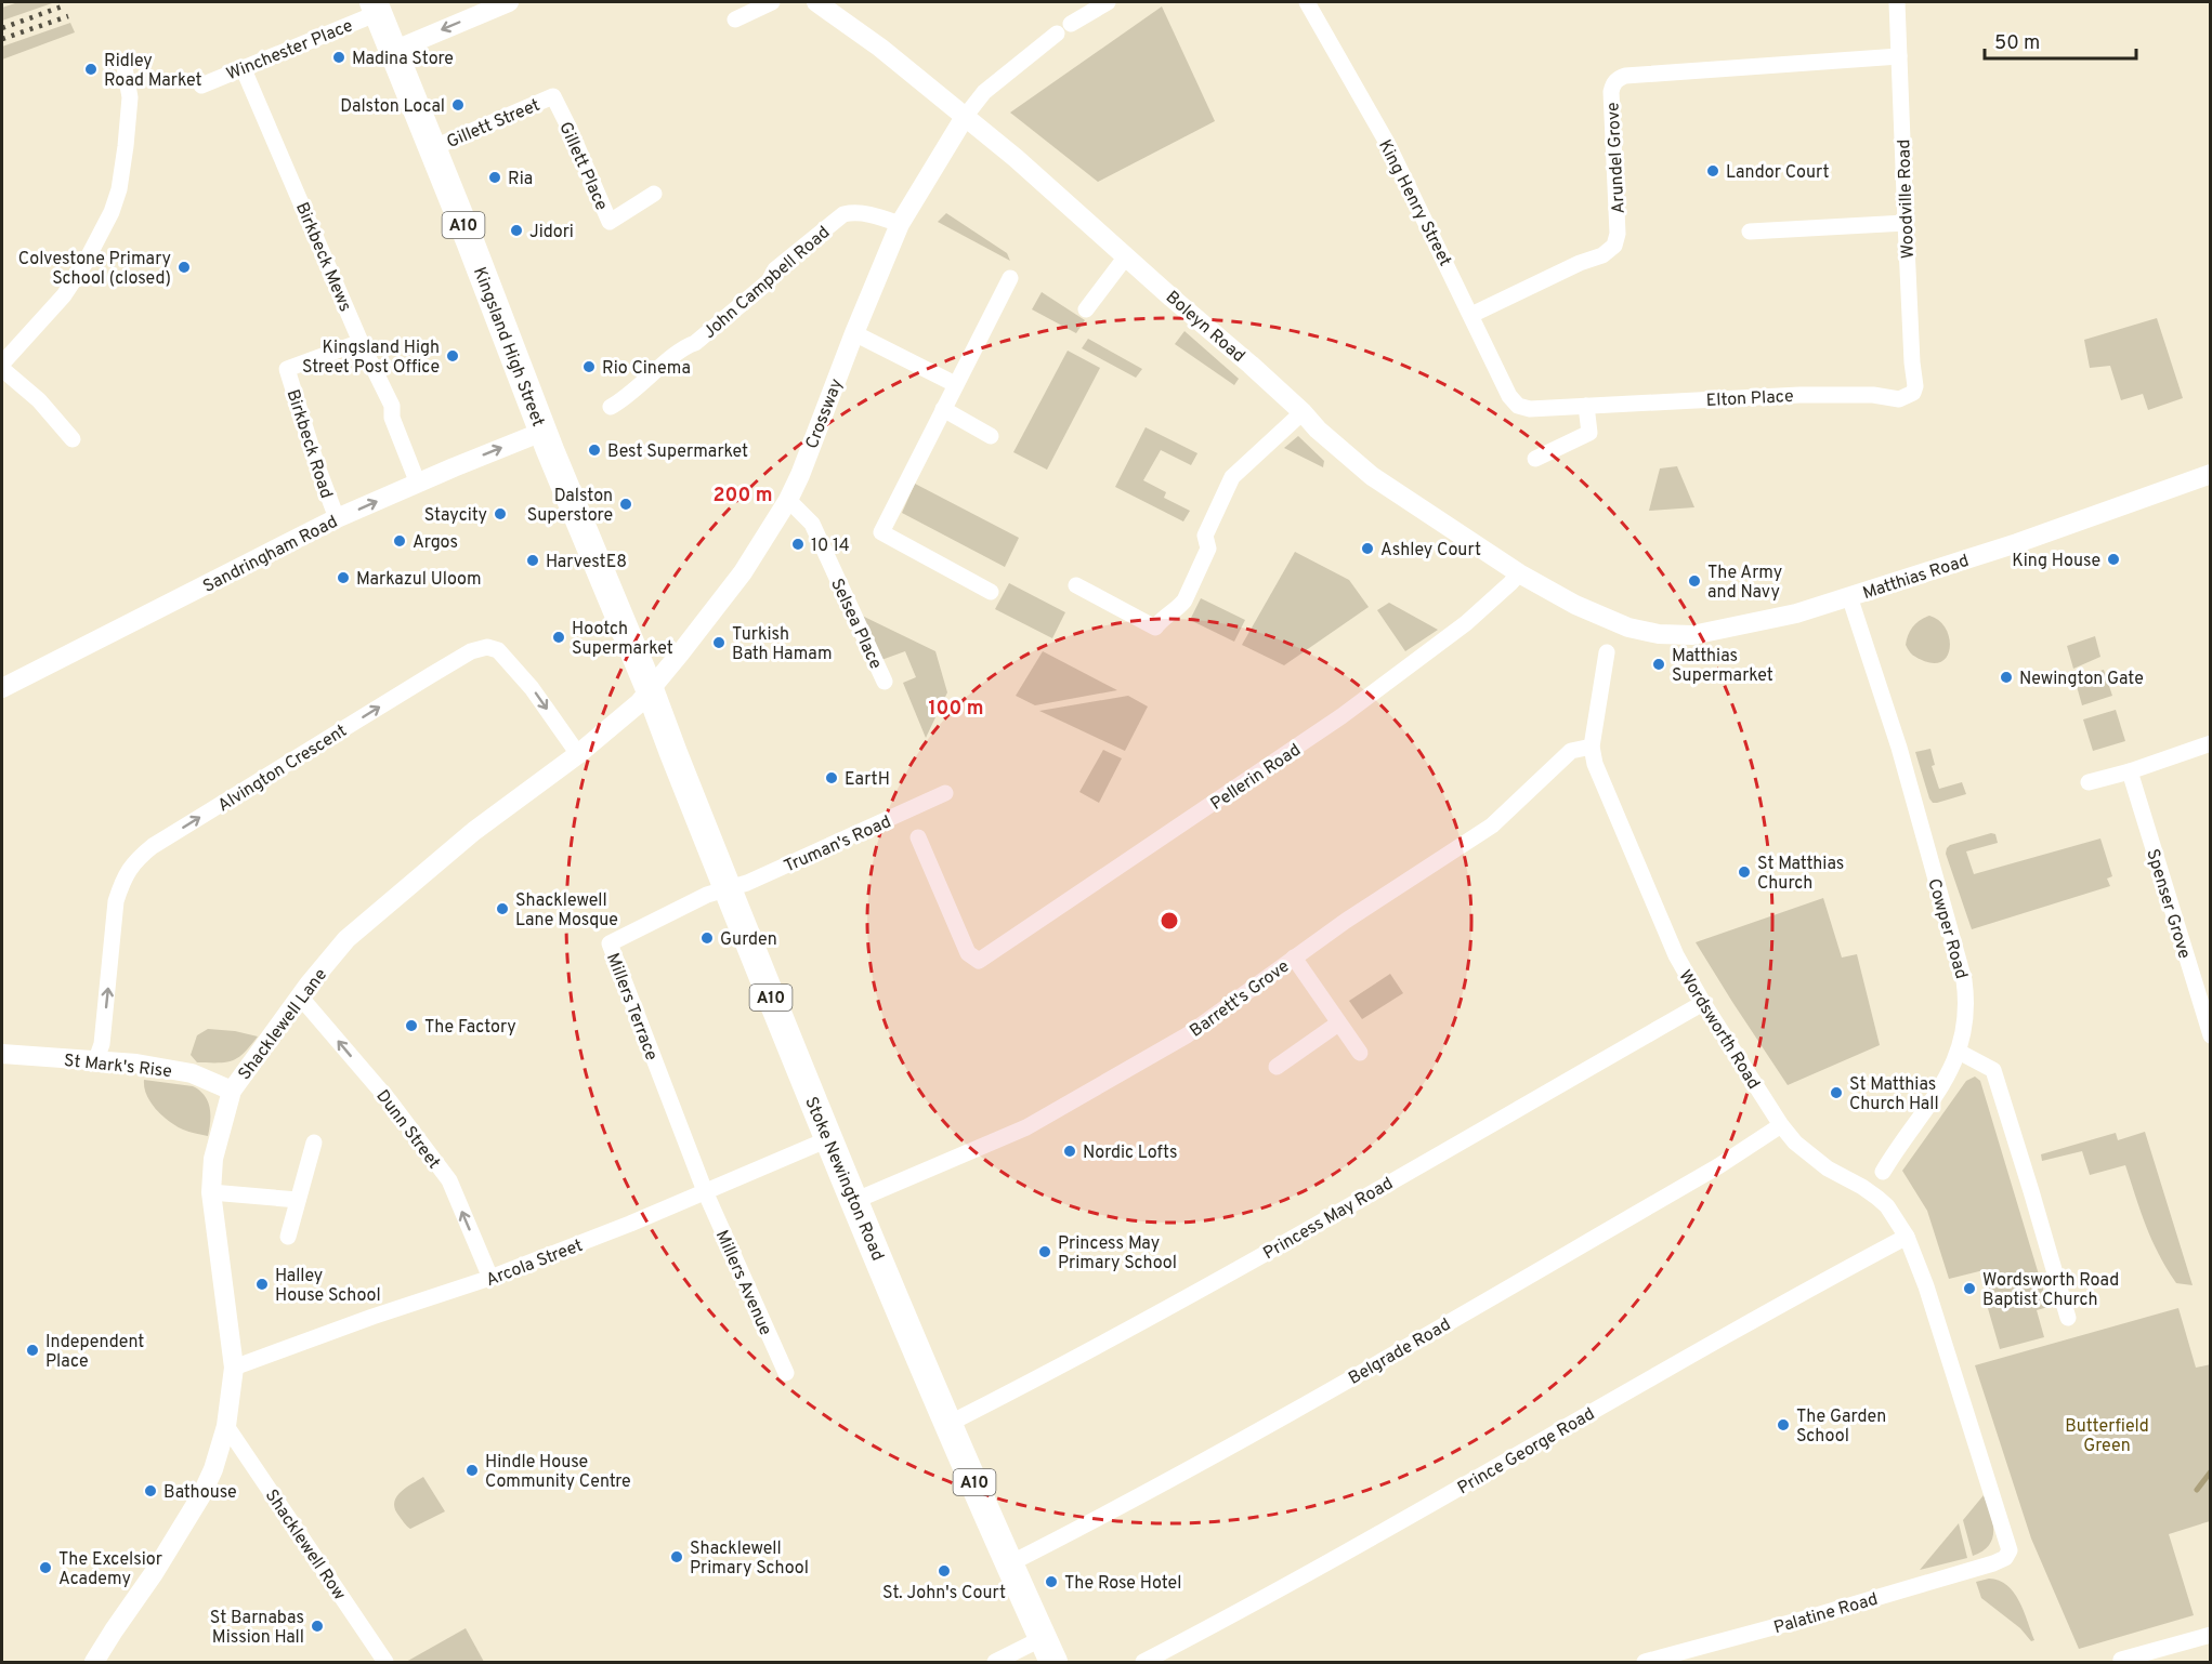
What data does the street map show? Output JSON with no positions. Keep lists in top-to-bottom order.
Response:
{
  "streets": {
    "highway": ["A10", "Kingsland High Street", "Stoke Newington Road"],
    "street": [
      "Winchester Place",
      "Gillett Street",
      "Arundel Grove",
      "Gillett Place",
      "Woodville Road",
      "King Henry Street",
      "Birkbeck Mews",
      "John Campbell Road",
      "Boleyn Road",
      "Elton Place",
      "Crossway",
      "Birkbeck Road",
      "Sandringham Road",
      "Matthias Road",
      "Selsea Place",
      "Alvington Crescent",
      "Pellerin Road",
      "Truman's Road",
      "Spenser Grove",
      "Cowper Road",
      "Barrett's Grove",
      "Millers Terrace",
      "Shacklewell Lane",
      "Wordsworth Road",
      "St Mark's Rise",
      "Dunn Street",
      "Princess May Road",
      "Arcola Street",
      "Millers Avenue",
      "Belgrade Road",
      "Prince George Road",
      "Shacklewell Row",
      "Palatine Road"
    ]
  },
  "crossings": [
    ["Winchester Place", "Birkbeck Mews"],
    ["Winchester Place", "Kingsland High Street"],
    ["Gillett Street", "Gillett Place"],
    ["Gillett Street", "Kingsland High Street"],
    ["Arundel Grove", "Woodville Road"],
    ["Arundel Grove", "King Henry Street"],
    ["Woodville Road", "Elton Place"],
    ["King Henry Street", "Elton Place"],
    ["Birkbeck Mews", "Birkbeck Road"],
    ["Birkbeck Mews", "Sandringham Road"],
    ["John Campbell Road", "Crossway"],
    ["Boleyn Road", "Crossway"],
    ["Boleyn Road", "Matthias Road"],
    ["Boleyn Road", "Pellerin Road"],
    ["Kingsland High Street", "Crossway"],
    ["Kingsland High Street", "Sandringham Road"],
    ["Kingsland High Street", "Shacklewell Lane"],
    ["Kingsland High Street", "Stoke Newington Road"],
    ["Crossway", "Selsea Place"],
    ["Crossway", "Shacklewell Lane"],
    ["Crossway", "Stoke Newington Road"],
    ["Birkbeck Road", "Sandringham Road"],
    ["Matthias Road", "Cowper Road"],
    ["Alvington Crescent", "Shacklewell Lane"],
    ["Alvington Crescent", "St Mark's Rise"],
    ["Pellerin Road", "Truman's Road"],
    ["Truman's Road", "Millers Terrace"],
    ["Truman's Road", "Stoke Newington Road"],
    ["Barrett's Grove", "Wordsworth Road"],
    ["Barrett's Grove", "Stoke Newington Road"],
    ["Millers Terrace", "Stoke Newington Road"],
    ["Millers Terrace", "Arcola Street"],
    ["Millers Terrace", "Millers Avenue"],
    ["Shacklewell Lane", "St Mark's Rise"],
    ["Shacklewell Lane", "Dunn Street"],
    ["Shacklewell Lane", "Stoke Newington Road"],
    ["Shacklewell Lane", "Arcola Street"],
    ["Shacklewell Lane", "Shacklewell Row"],
    ["Wordsworth Road", "Princess May Road"],
    ["Wordsworth Road", "Belgrade Road"],
    ["Wordsworth Road", "Prince George Road"],
    ["Wordsworth Road", "Palatine Road"],
    ["Dunn Street", "Arcola Street"],
    ["Stoke Newington Road", "Princess May Road"],
    ["Stoke Newington Road", "Arcola Street"],
    ["Stoke Newington Road", "Belgrade Road"],
    ["Arcola Street", "Millers Avenue"]
  ],
  "one_way": ["Sandringham Road", "Dunn Street"],
  "parks": ["Butterfield Green"],
  "places": [
    "Madina Store",
    "Ridley Road Market",
    "Dalston Local",
    "Landor Court",
    "Ria",
    "Jidori",
    "Colvestone Primary School (closed)",
    "Kingsland High Street Post Office",
    "Rio Cinema",
    "Best Supermarket",
    "Dalston Superstore",
    "Staycity",
    "Argos",
    "10 14",
    "Ashley Court",
    "King House",
    "HarvestE8",
    "Markazul Uloom",
    "The Army and Navy",
    "Hootch Supermarket",
    "Turkish Bath Hamam",
    "Matthias Supermarket",
    "Newington Gate",
    "EartH",
    "St Matthias Church",
    "Shacklewell Lane Mosque",
    "Gurden",
    "The Factory",
    "St Matthias Church Hall",
    "Nordic Lofts",
    "Princess May Primary School",
    "Halley House School",
    "Wordsworth Road Baptist Church",
    "Independent Place",
    "The Garden School",
    "Hindle House Community Centre",
    "Bathouse",
    "Shacklewell Primary School",
    "The Excelsior Academy",
    "St. John's Court",
    "The Rose Hotel",
    "St Barnabas Mission Hall"
  ],
  "scale_bar": "50 m",
  "rings": ["200 m", "100 m"]
}
